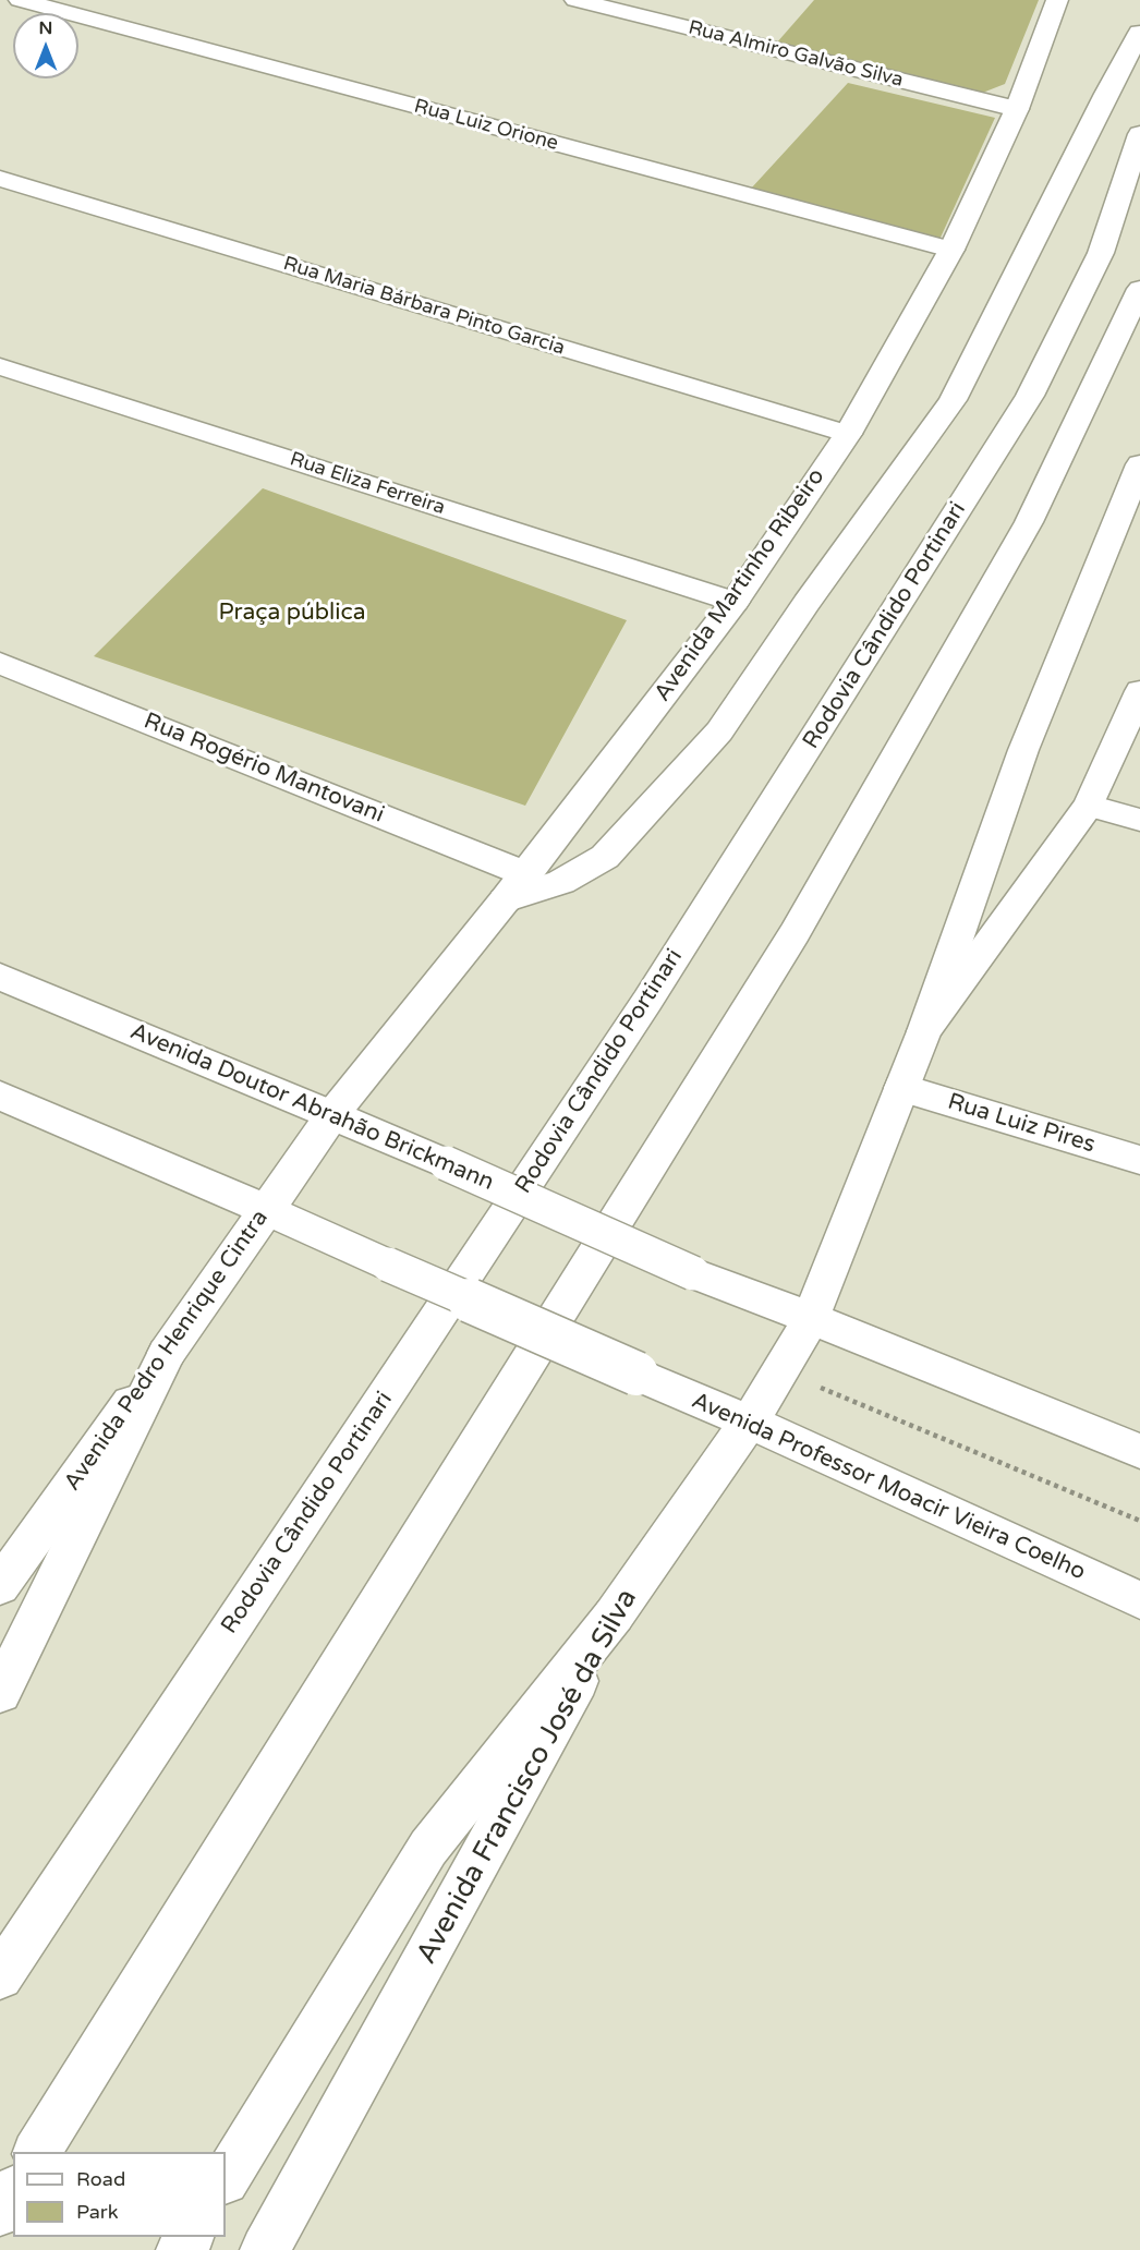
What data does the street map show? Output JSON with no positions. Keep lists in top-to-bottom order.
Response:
{
  "streets": {
    "main road": [
      "Rua Almiro Galvão Silva",
      "Rua Luiz Orione",
      "Rua Maria Bárbara Pinto Garcia",
      "Rua Eliza Ferreira",
      "Avenida Martinho Ribeiro",
      "Rodovia Cândido Portinari",
      "Rua Rogério Mantovani",
      "Avenida Doutor Abrahão Brickmann",
      "Rua Luiz Pires",
      "Avenida Pedro Henrique Cintra",
      "Avenida Professor Moacir Vieira Coelho",
      "Avenida Francisco José da Silva"
    ]
  },
  "crossings": [
    ["Rua Almiro Galvão Silva", "Avenida Martinho Ribeiro"],
    ["Rua Luiz Orione", "Avenida Martinho Ribeiro"],
    ["Rua Maria Bárbara Pinto Garcia", "Avenida Martinho Ribeiro"],
    ["Rua Eliza Ferreira", "Avenida Martinho Ribeiro"],
    ["Avenida Martinho Ribeiro", "Rua Rogério Mantovani"],
    ["Avenida Martinho Ribeiro", "Avenida Doutor Abrahão Brickmann"],
    ["Avenida Martinho Ribeiro", "Avenida Pedro Henrique Cintra"],
    ["Avenida Doutor Abrahão Brickmann", "Avenida Pedro Henrique Cintra"],
    ["Avenida Doutor Abrahão Brickmann", "Avenida Francisco José da Silva"],
    ["Rua Luiz Pires", "Avenida Francisco José da Silva"],
    ["Avenida Pedro Henrique Cintra", "Avenida Professor Moacir Vieira Coelho"],
    ["Avenida Professor Moacir Vieira Coelho", "Avenida Francisco José da Silva"]
  ],
  "parks": ["Praça pública"],
  "legend": ["Road", "Park"],
  "north": "top"
}
